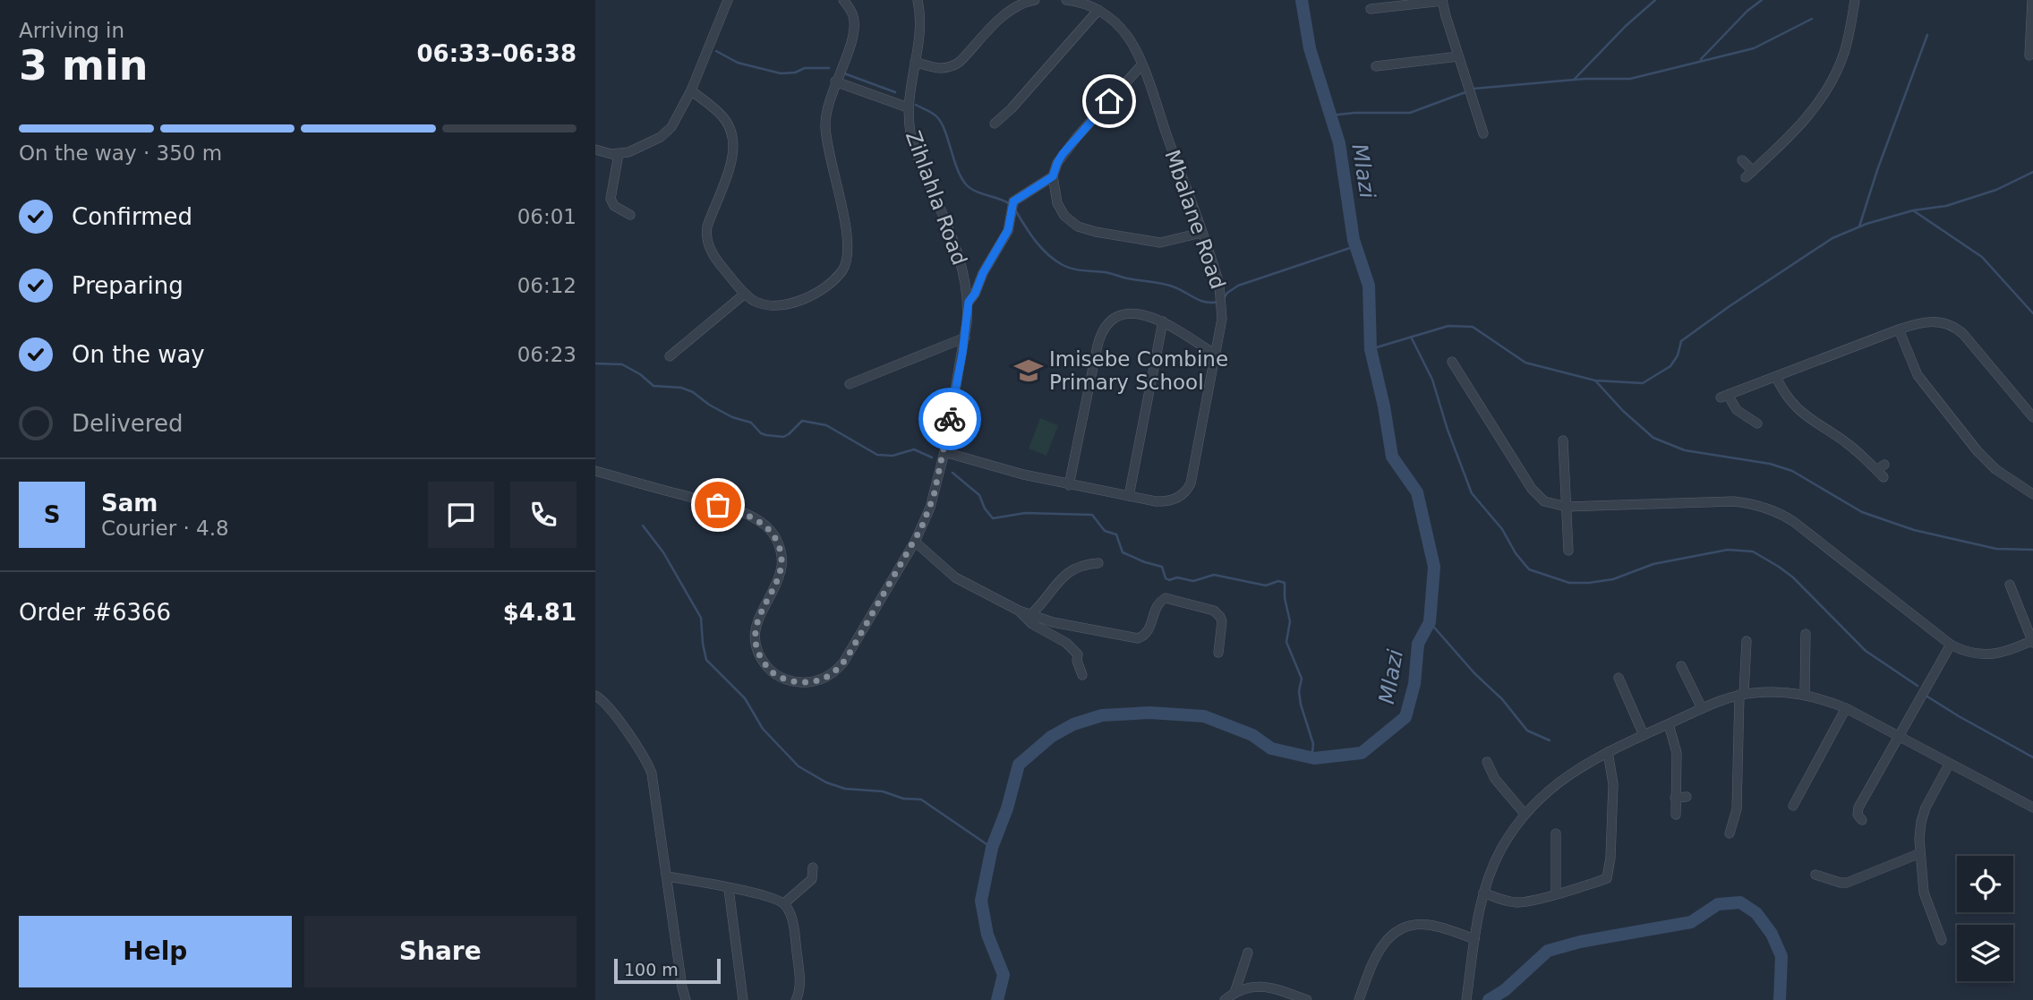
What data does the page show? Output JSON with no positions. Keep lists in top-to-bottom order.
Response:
{
  "streets": {
    "street": ["Zihlahla Road", "Mbalane Road"]
  },
  "crossings": [
    ["Zihlahla Road", "Mbalane Road"]
  ],
  "water": ["Mlazi"],
  "places": {
    "school or university": ["Imisebe Combine Primary School"]
  },
  "scale_bar": "100 m",
  "page": {
    "heading": ["3 min", "Arriving in", "06:33–06:38"],
    "panel": [
      "Sam",
      "Courier · 4.8",
      "Order #6366",
      "$4.81"
    ],
    "bar": "On the way · 350 m",
    "list": [
      ["Confirmed", "06:01"],
      ["Preparing", "06:12"],
      ["On the way", "06:23"],
      "Delivered"
    ],
    "round": "S",
    "buttons": ["Help", "Share"],
    "scale": "100 m"
  }
}
